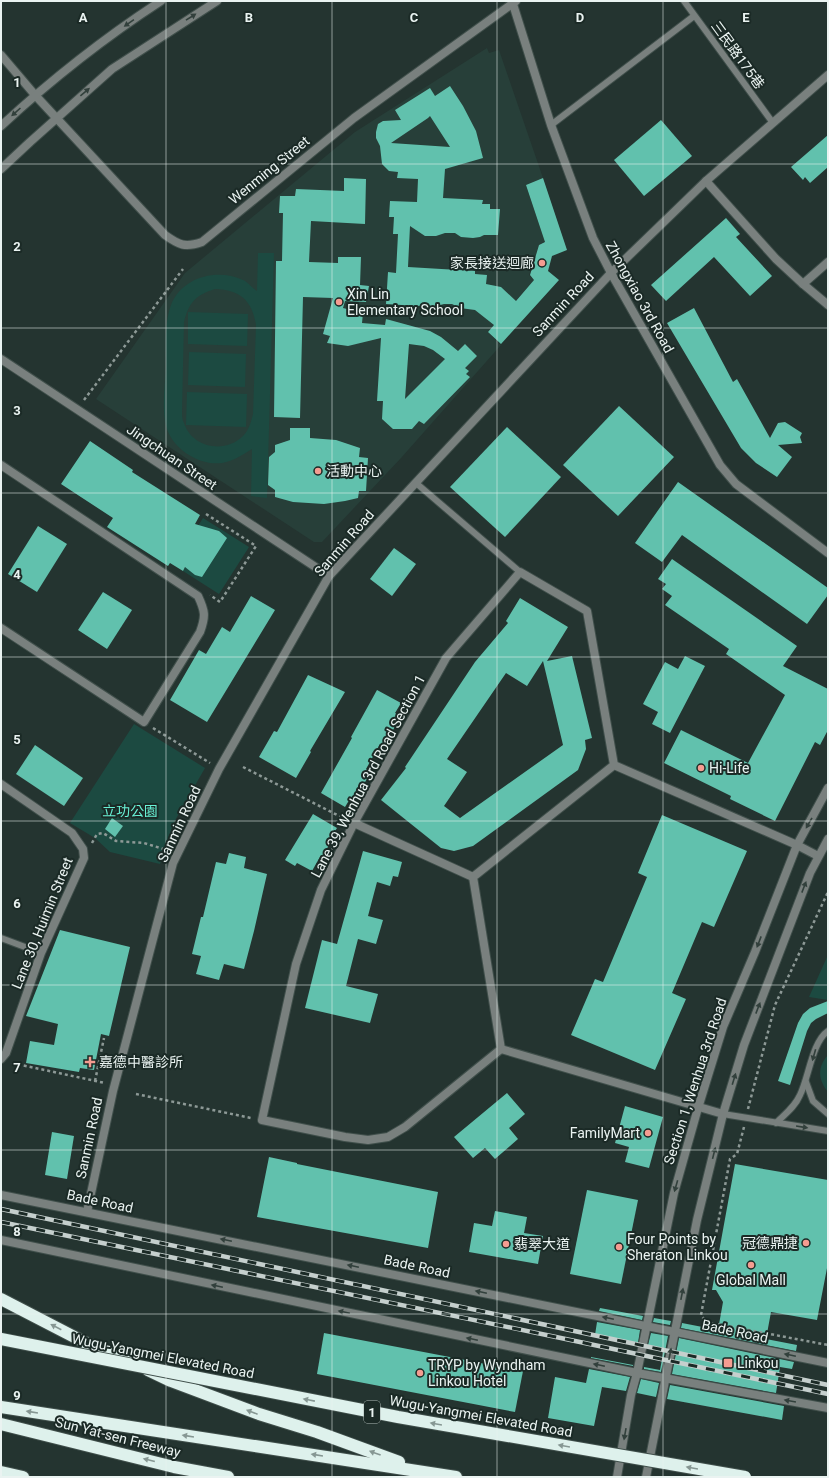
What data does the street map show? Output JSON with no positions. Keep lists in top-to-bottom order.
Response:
{
  "streets": {
    "highway": ["Wugu-Yangmei Elevated Road", "1", "Sun Yat-sen Freeway"],
    "street": [
      "Wenming Street",
      "Zhongxiao 3rd Road",
      "Sanmin Road",
      "Jingchuan Street",
      "Lane 39, Wenhua 3rd Road Section 1",
      "Lane 30, Huimin Street",
      "Section 1, Wenhua 3rd Road",
      "Bade Road"
    ],
    "lane": ["三民路175巷"]
  },
  "crossings": [
    ["三民路175巷", "Sanmin Road"],
    ["Wenming Street", "Zhongxiao 3rd Road"],
    ["Zhongxiao 3rd Road", "Sanmin Road"],
    ["Sanmin Road", "Jingchuan Street"],
    ["Sanmin Road", "Bade Road"],
    ["Section 1, Wenhua 3rd Road", "Bade Road"]
  ],
  "parks": ["立功公園"],
  "places": {
    "other": [
      "家長接送迴廊",
      "Xin Lin Elementary School",
      "活動中心",
      "Hi-Life",
      "FamilyMart",
      "冠德鼎捷",
      "翡翠大道",
      "Four Points by Sheraton Linkou",
      "Global Mall",
      "TRYP by Wyndham Linkou Hotel"
    ],
    "health": ["嘉德中醫診所"],
    "transit": ["Linkou"]
  },
  "grid": {
    "columns": [
      "A",
      "B",
      "C",
      "D",
      "E"
    ],
    "rows": [
      "1",
      "2",
      "3",
      "4",
      "5",
      "6",
      "7",
      "8",
      "9"
    ]
  }
}
